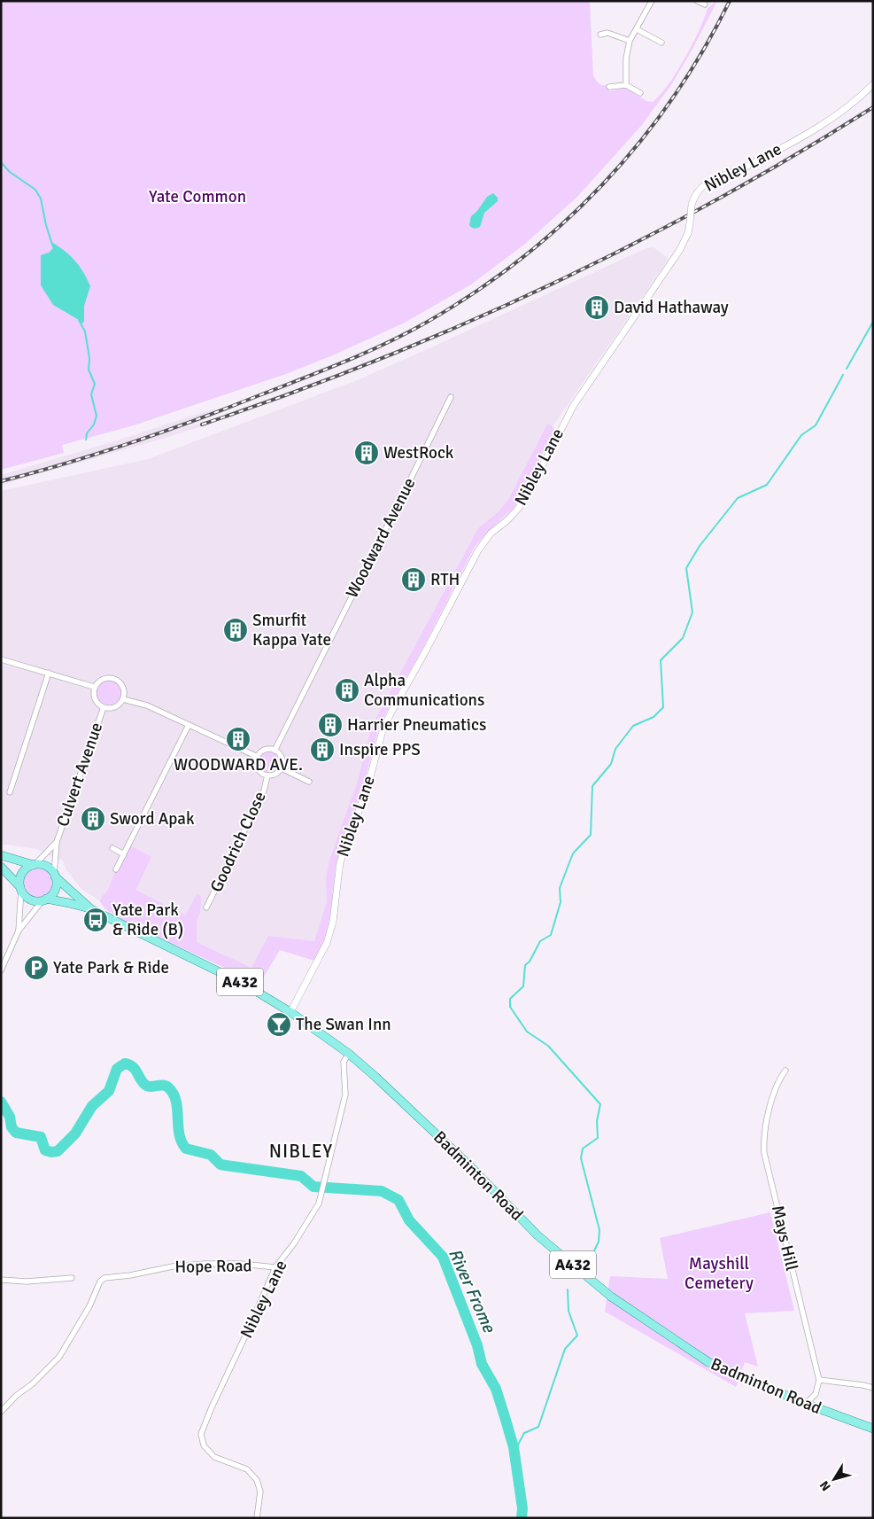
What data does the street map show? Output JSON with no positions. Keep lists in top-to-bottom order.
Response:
{
  "streets": {
    "main road": ["A432", "Badminton Road"],
    "street": [
      "Nibley Lane",
      "Woodward Avenue",
      "Culvert Avenue",
      "Goodrich Close",
      "Mays Hill",
      "Hope Road"
    ]
  },
  "crossings": [
    ["Nibley Lane", "Badminton Road"],
    ["Nibley Lane", "Hope Road"],
    ["Woodward Avenue", "Goodrich Close"],
    ["Culvert Avenue", "Badminton Road"]
  ],
  "districts": ["NIBLEY"],
  "water": ["River Frome"],
  "parks": ["Yate Common", "Mayshill Cemetery"],
  "places": {
    "building": [
      "David Hathaway",
      "WestRock",
      "RTH",
      "Smurfit Kappa Yate",
      "Alpha Communications",
      "Harrier Pneumatics",
      "WOODWARD AVE.",
      "Inspire PPS",
      "Sword Apak"
    ],
    "bus stop": ["Yate Park & Ride (B)"],
    "parking": ["Yate Park & Ride"],
    "bar": ["The Swan Inn"]
  },
  "north": "bottom left"
}
